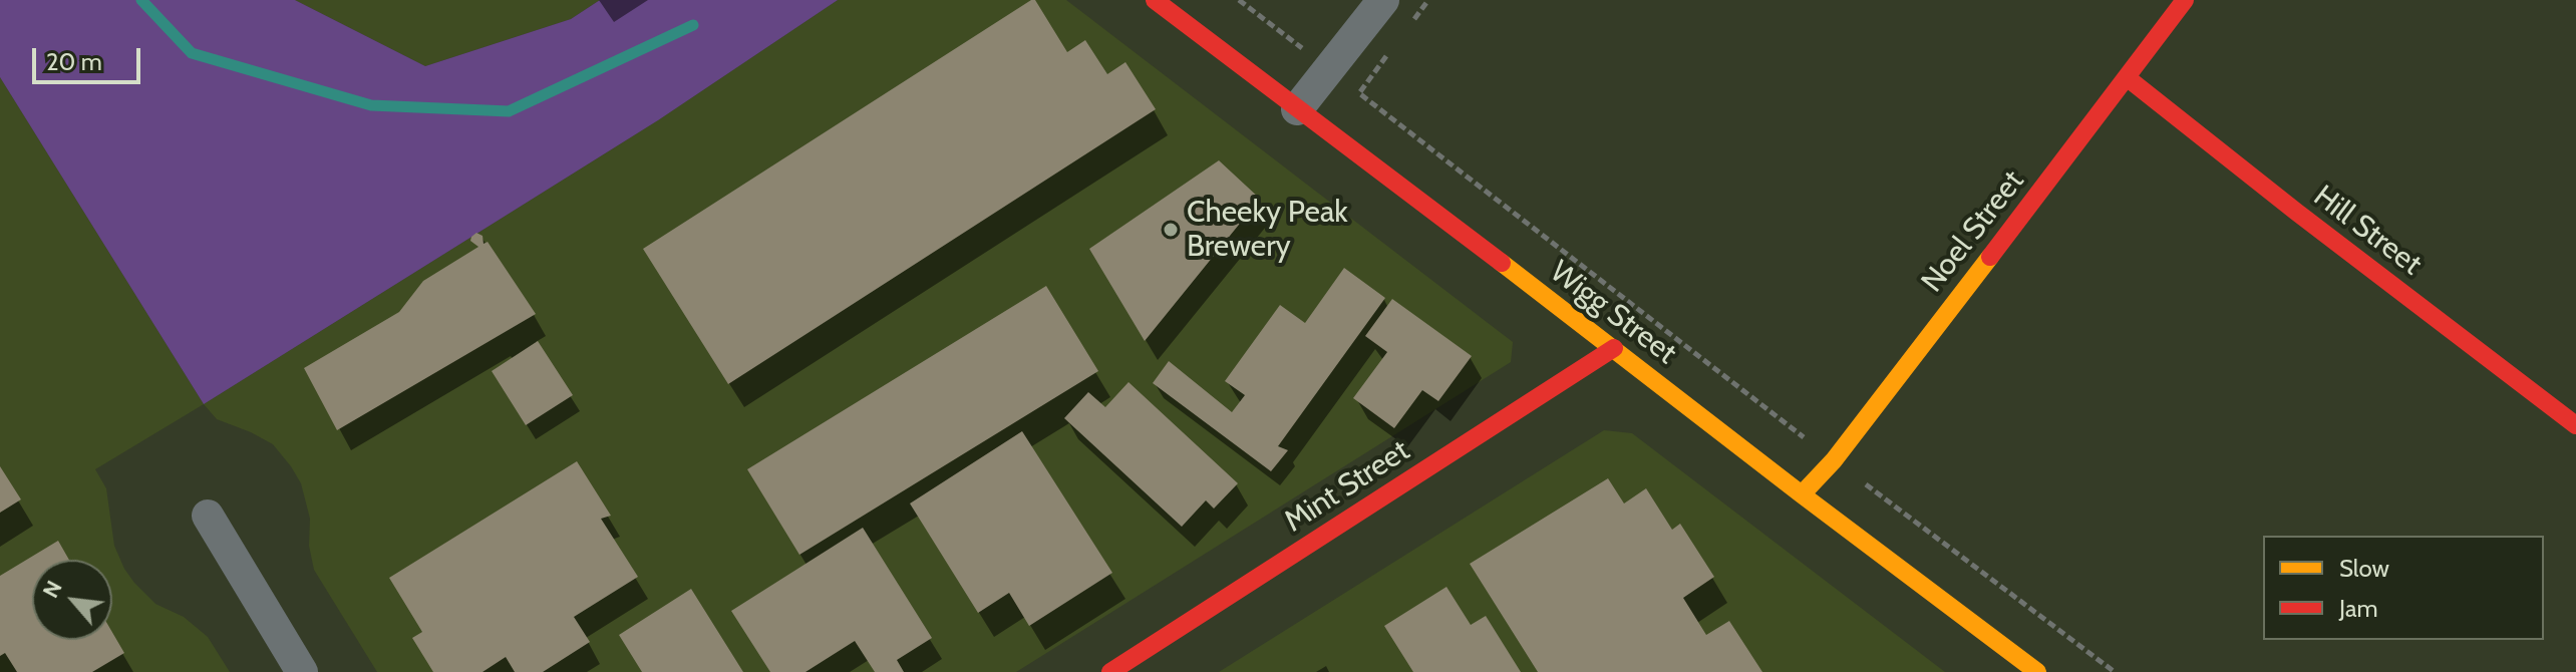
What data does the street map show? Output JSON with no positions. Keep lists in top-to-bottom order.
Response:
{
  "streets": {
    "street": [
      "Hill Street",
      "Noel Street",
      "Wigg Street",
      "Mint Street"
    ]
  },
  "crossings": [
    ["Hill Street", "Noel Street"],
    ["Noel Street", "Wigg Street"],
    ["Wigg Street", "Mint Street"]
  ],
  "places": ["Cheeky Peak Brewery"],
  "legend": ["Slow", "Jam"],
  "scale_bar": "20 m",
  "north": "top left"
}
